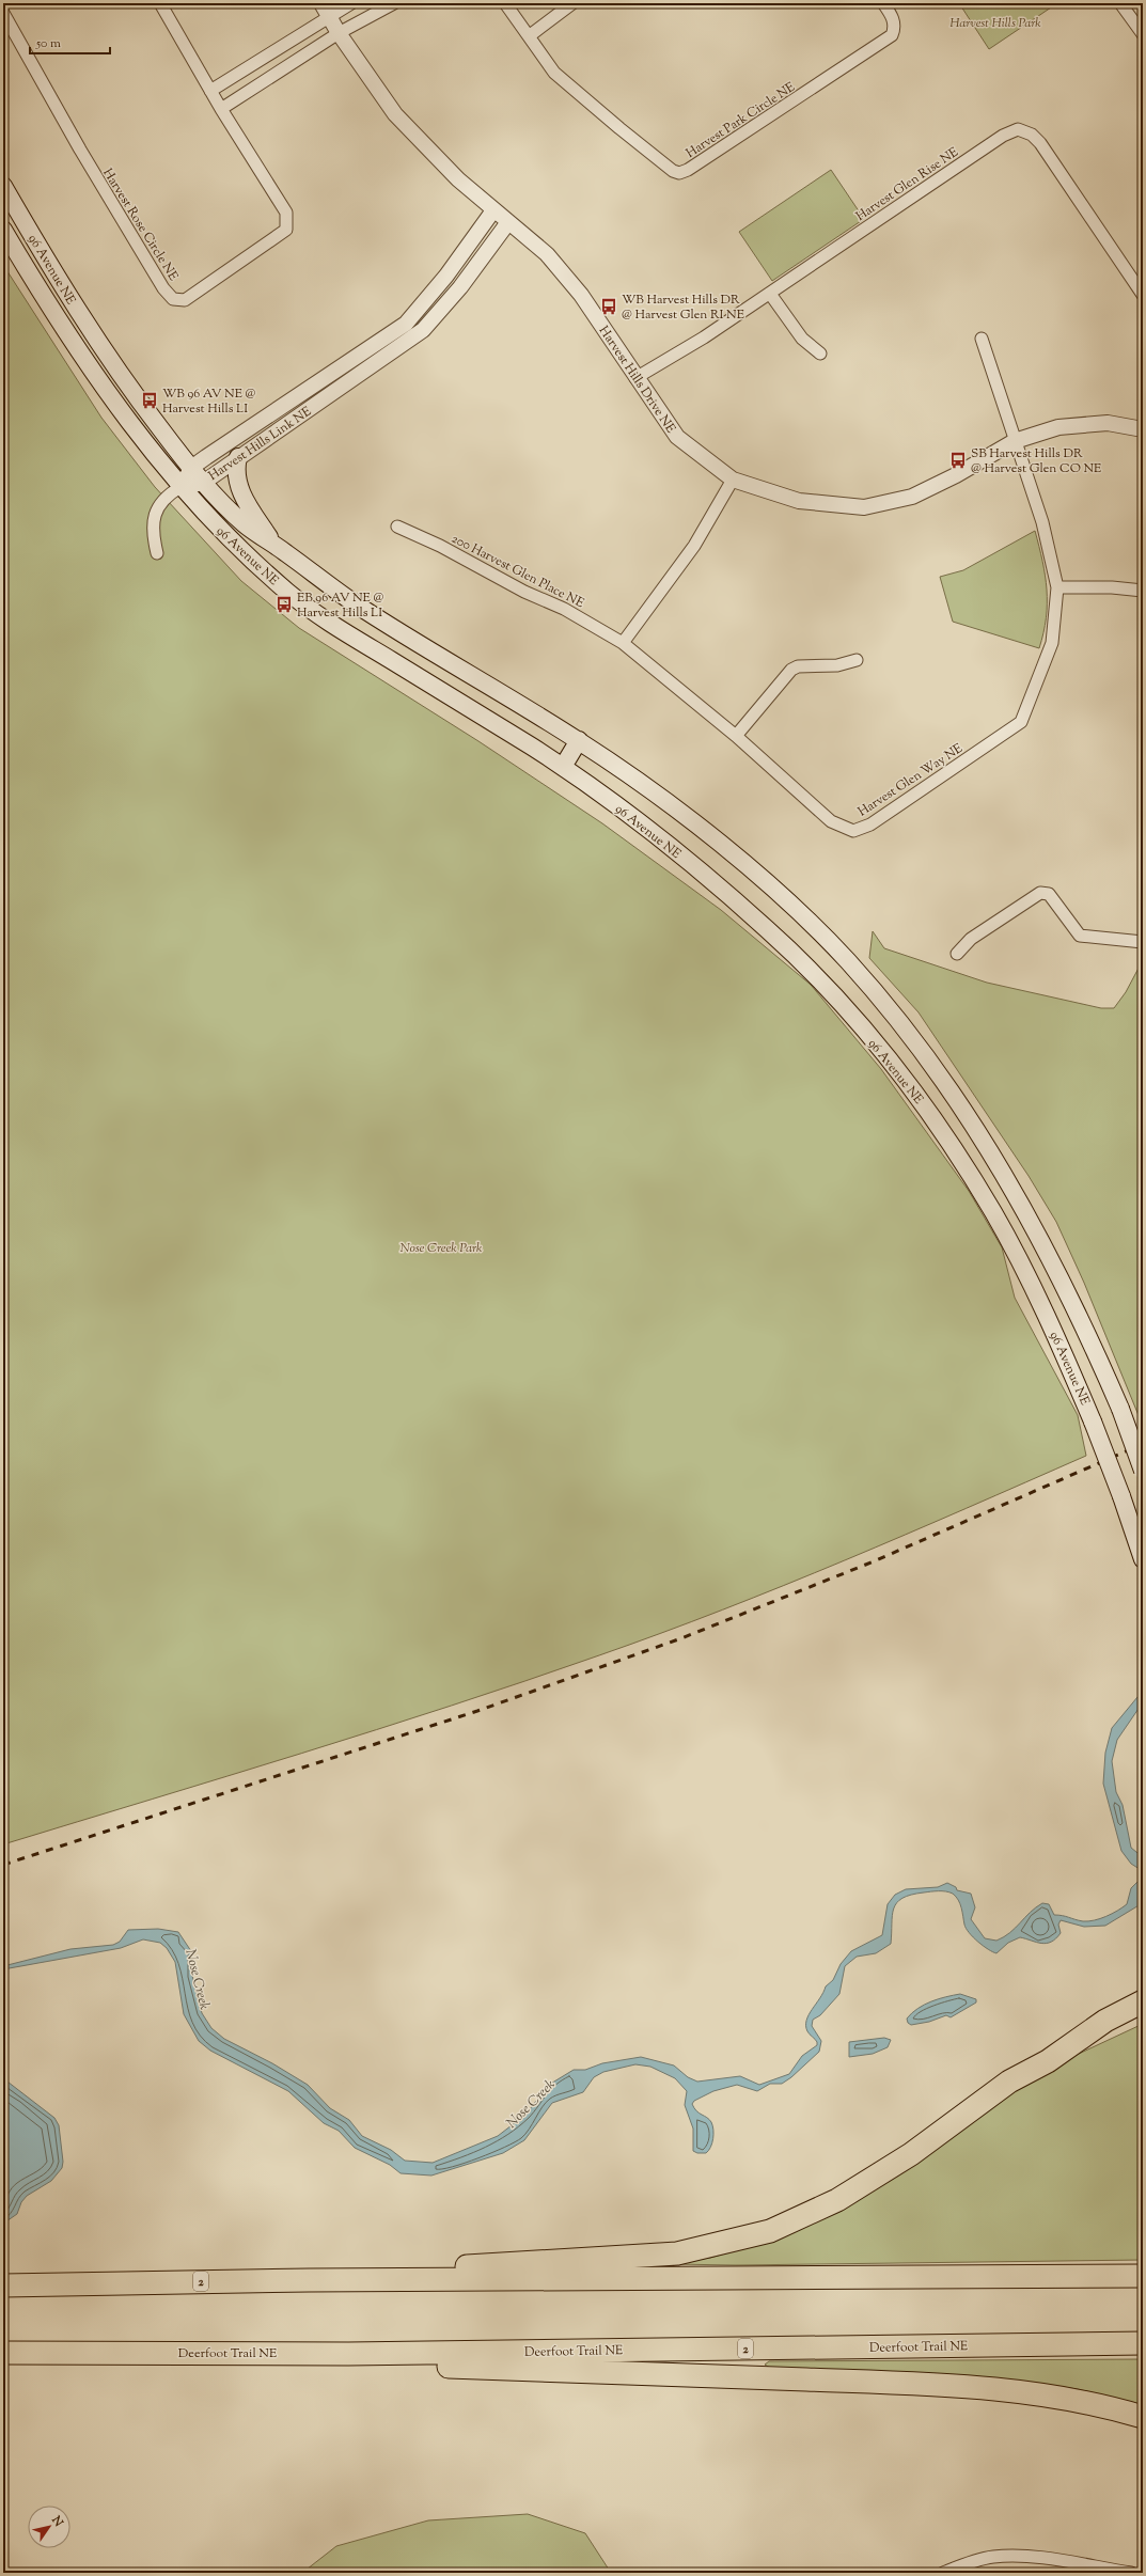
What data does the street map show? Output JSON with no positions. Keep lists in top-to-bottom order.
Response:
{
  "streets": {
    "highway": ["2", "Deerfoot Trail NE"],
    "main road": ["96 Avenue NE"],
    "street": [
      "Harvest Park Circle NE",
      "Harvest Glen Rise NE",
      "Harvest Rose Circle NE",
      "Harvest Hills Drive NE",
      "Harvest Hills Link NE",
      "200 Harvest Glen Place NE",
      "Harvest Glen Way NE"
    ]
  },
  "crossings": [
    ["Harvest Glen Rise NE", "Harvest Hills Drive NE"],
    ["96 Avenue NE", "Harvest Hills Link NE"],
    ["Harvest Hills Drive NE", "Harvest Hills Link NE"],
    ["Harvest Hills Drive NE", "Harvest Glen Way NE"],
    ["200 Harvest Glen Place NE", "Harvest Glen Way NE"]
  ],
  "water": ["Nose Creek"],
  "parks": ["Harvest Hills Park", "Nose Creek Park"],
  "places": {
    "bus stop": [
      "WB Harvest Hills DR @ Harvest Glen RI NE",
      "WB 96 AV NE @ Harvest Hills LI",
      "SB Harvest Hills DR @ Harvest Glen CO NE",
      "EB 96 AV NE @ Harvest Hills LI"
    ]
  },
  "scale_bar": "50 m",
  "north": "top right"
}
